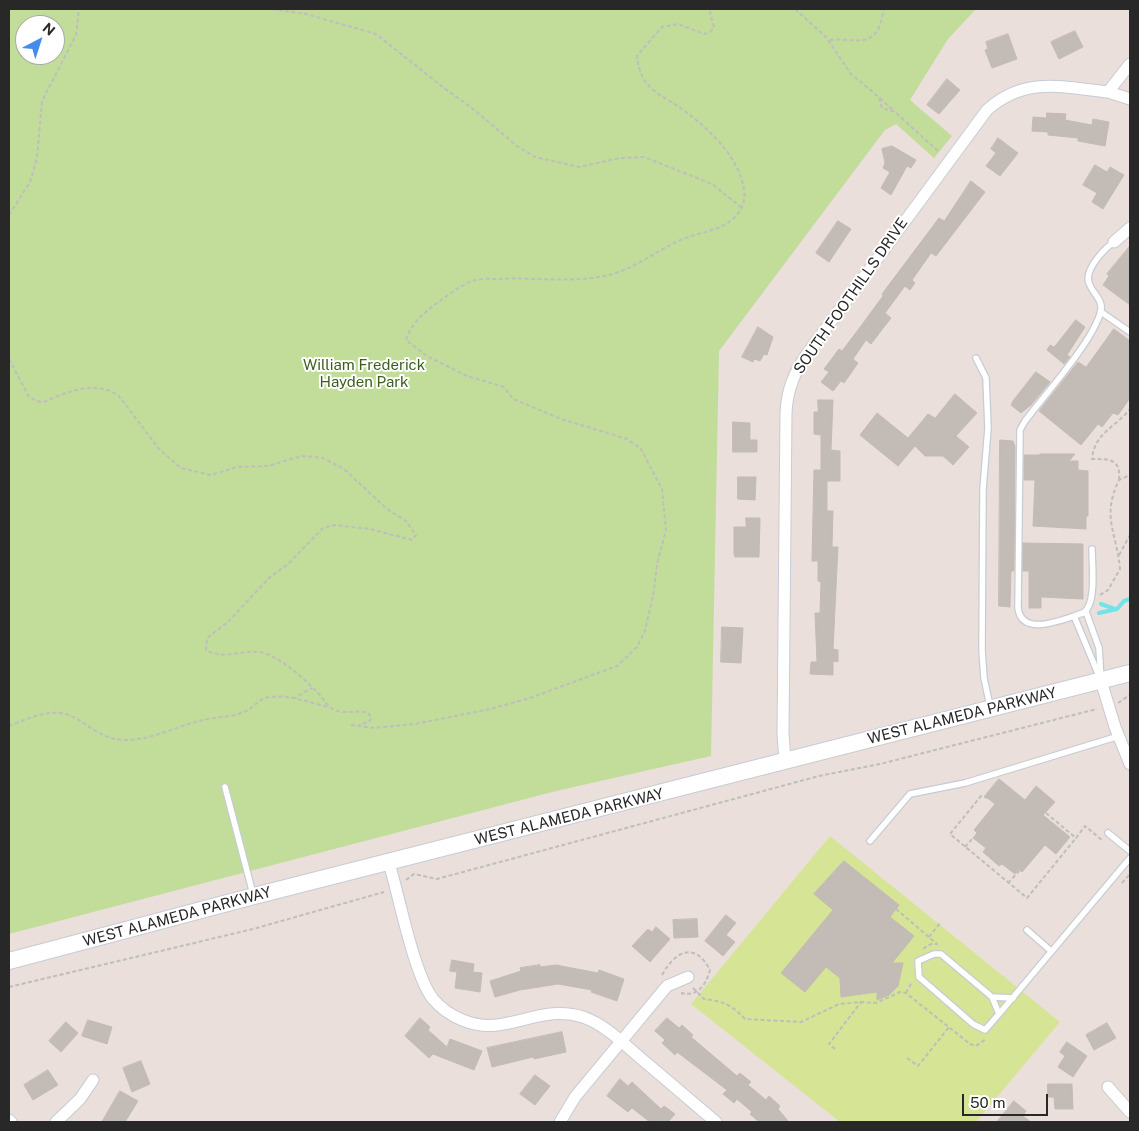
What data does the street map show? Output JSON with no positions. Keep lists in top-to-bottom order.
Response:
{
  "streets": {
    "main road": ["WEST ALAMEDA PARKWAY"],
    "street": ["SOUTH FOOTHILLS DRIVE"]
  },
  "crossings": [
    ["SOUTH FOOTHILLS DRIVE", "WEST ALAMEDA PARKWAY"]
  ],
  "parks": ["William Frederick Hayden Park"],
  "scale_bar": "50 m",
  "north": "top right"
}
